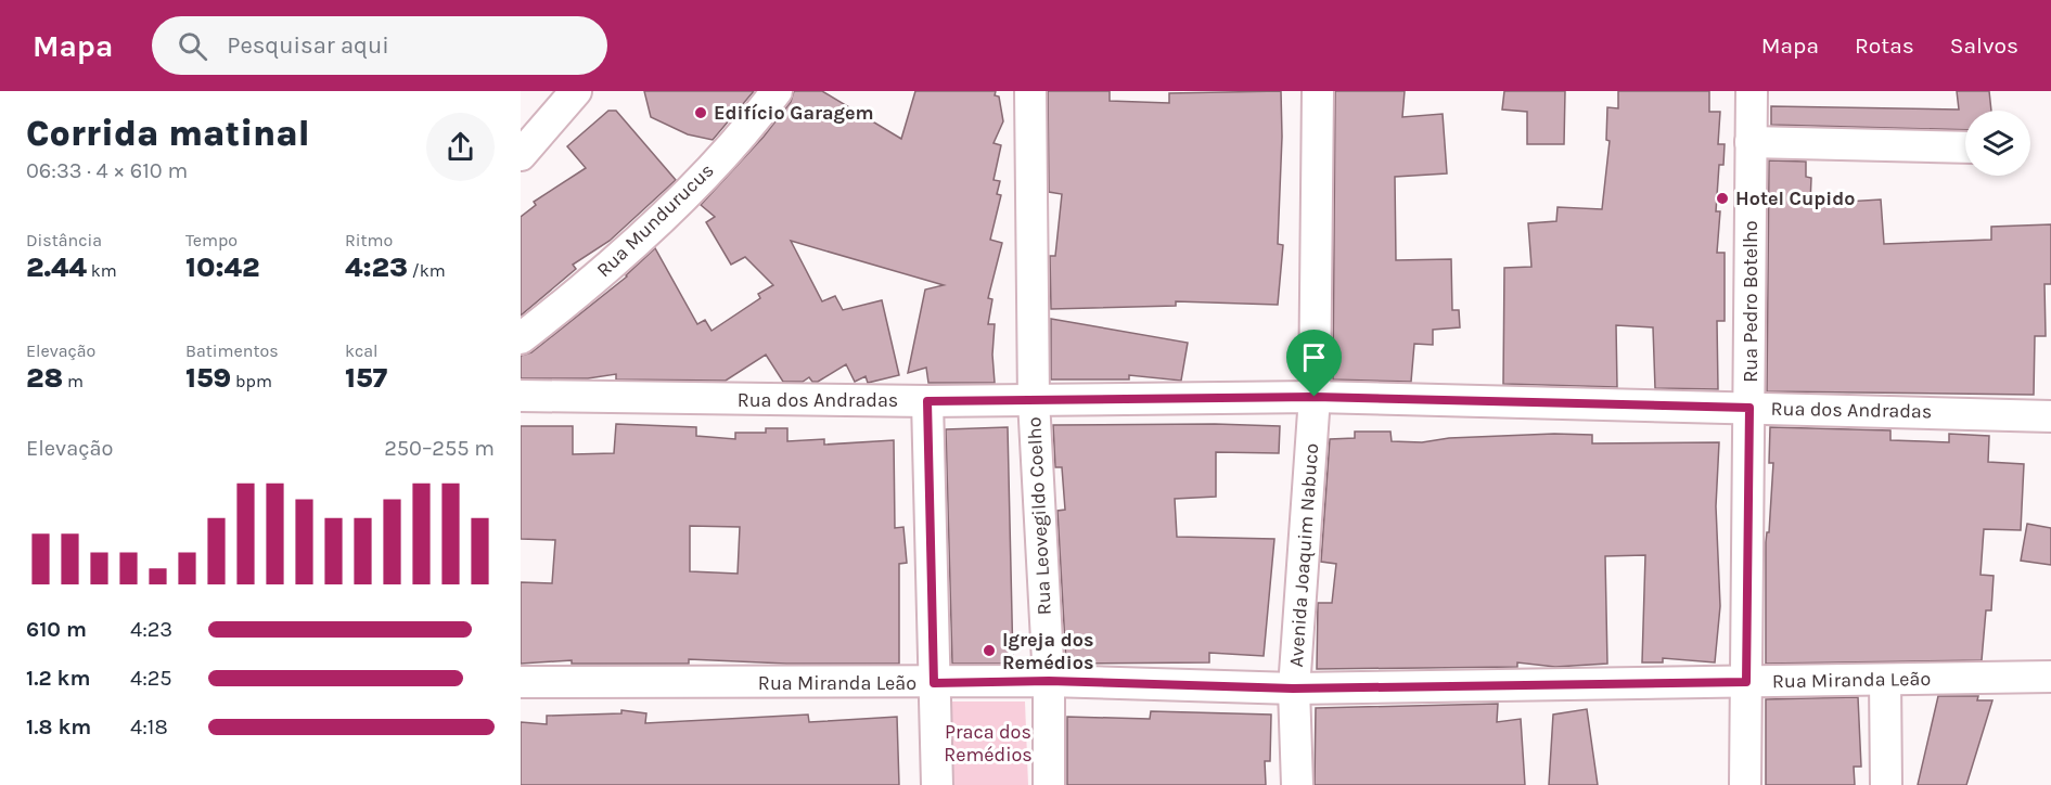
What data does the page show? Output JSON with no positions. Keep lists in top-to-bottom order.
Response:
{
  "streets": {
    "street": [
      "Rua Mundurucus",
      "Rua Pedro Botelho",
      "Rua dos Andradas",
      "Rua Leovegildo Coelho",
      "Avenida Joaquim Nabuco",
      "Rua Miranda Leão"
    ]
  },
  "crossings": [
    ["Rua Pedro Botelho", "Rua dos Andradas"],
    ["Rua Pedro Botelho", "Rua Miranda Leão"],
    ["Rua dos Andradas", "Rua Leovegildo Coelho"],
    ["Rua dos Andradas", "Avenida Joaquim Nabuco"],
    ["Rua Leovegildo Coelho", "Rua Miranda Leão"],
    ["Avenida Joaquim Nabuco", "Rua Miranda Leão"]
  ],
  "parks": ["Praca dos Remédios"],
  "places": ["Edifício Garagem", "Hotel Cupido", "Igreja dos Remédios"],
  "page": {
    "header": "Mapa",
    "search": "Pesquisar aqui",
    "nav": ["Mapa", "Rotas", "Salvos"],
    "heading": ["Corrida matinal", "06:33 · 4 × 610 m"],
    "stats": [
      ["Distância", "2.44 km"],
      ["Tempo", "10:42"],
      ["Ritmo", "4:23 /km"],
      ["Elevação", "28 m"],
      ["Batimentos", "159 bpm"],
      ["kcal", "157"]
    ],
    "chart": ["Elevação", "250–255 m"],
    "list": [
      {
        "name": "610 m",
        "note": "4:23"
      },
      {
        "name": "1.2 km",
        "note": "4:25"
      },
      {
        "name": "1.8 km",
        "note": "4:18"
      }
    ]
  }
}
